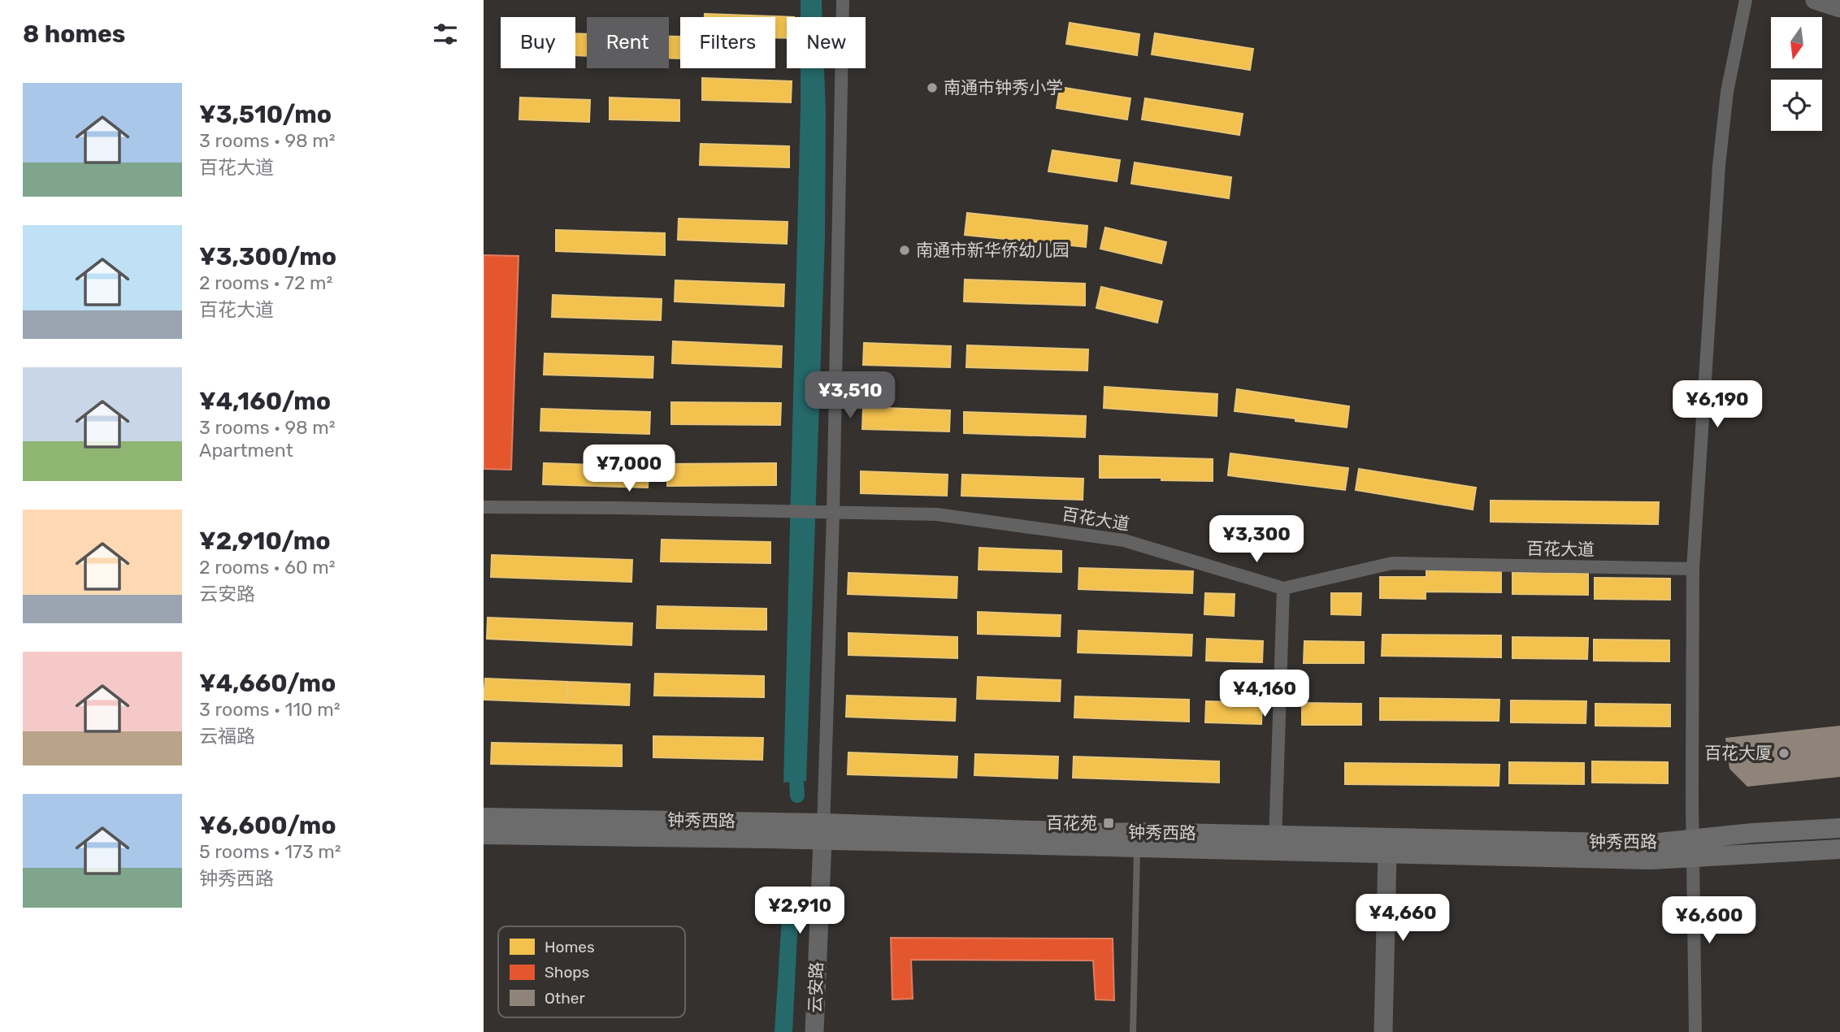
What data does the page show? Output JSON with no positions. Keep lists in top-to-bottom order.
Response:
{
  "streets": {
    "main road": ["钟秀西路"],
    "street": ["百花大道", "云安路"]
  },
  "crossings": [
    ["钟秀西路", "云安路"]
  ],
  "places": {
    "other": ["南通市钟秀小学", "南通市新华侨幼儿园", "百花大厦"],
    "transit": ["百花苑"]
  },
  "legend": ["Homes", "Shops", "Other"],
  "north": "bottom",
  "page": {
    "heading": "8 homes",
    "chip": [
      "Buy",
      "Rent",
      "Filters",
      "New"
    ],
    "list": [
      {
        "name": "¥3,510/mo",
        "note": "3 rooms · 98 m² · 百花大道"
      },
      {
        "name": "¥3,300/mo",
        "note": "2 rooms · 72 m² · 百花大道"
      },
      {
        "name": "¥4,160/mo",
        "note": "3 rooms · 98 m² · Apartment"
      },
      {
        "name": "¥2,910/mo",
        "note": "2 rooms · 60 m² · 云安路"
      },
      {
        "name": "¥4,660/mo",
        "note": "3 rooms · 110 m² · 云福路"
      },
      {
        "name": "¥6,600/mo",
        "note": "5 rooms · 173 m² · 钟秀西路"
      }
    ],
    "price": [
      "¥3,510",
      "¥6,190",
      "¥7,000",
      "¥3,300",
      "¥4,160",
      "¥2,910",
      "¥4,660",
      "¥6,600"
    ]
  }
}
